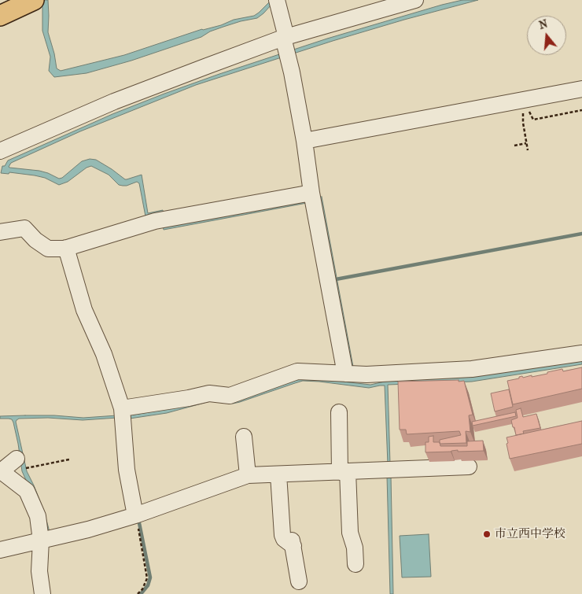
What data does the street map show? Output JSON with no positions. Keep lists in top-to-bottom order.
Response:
{
  "places": ["市立西中学校"],
  "north": "top"
}
